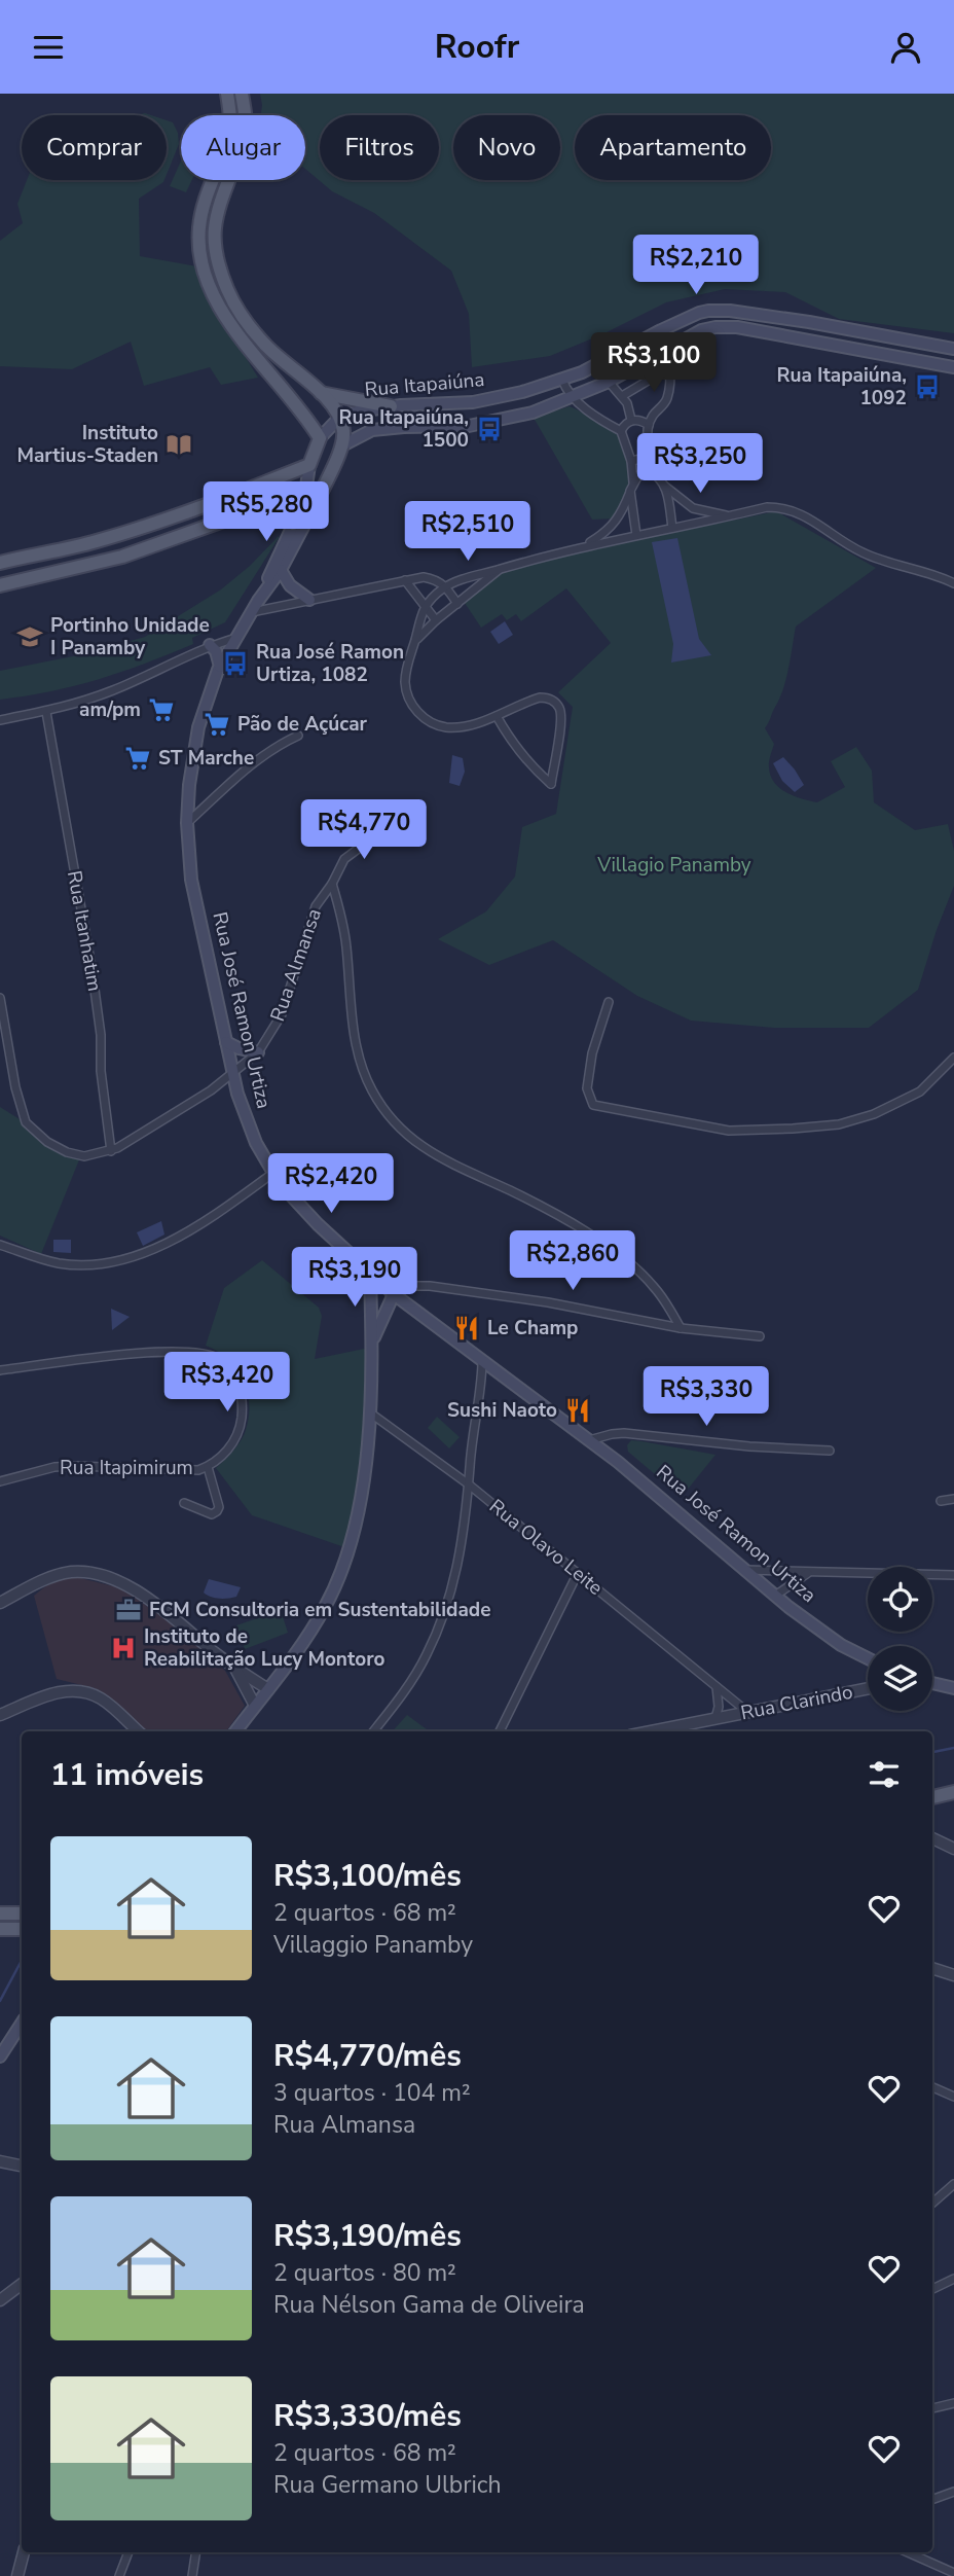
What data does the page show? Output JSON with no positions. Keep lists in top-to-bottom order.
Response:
{
  "streets": {
    "main road": ["Rua Itapaiúna", "Rua José Ramon Urtiza"],
    "street": [
      "Rua Itanhatim",
      "Rua Almansa",
      "Rua Itapimirum",
      "Rua Olavo Leite",
      "Rua Clarindo"
    ]
  },
  "crossings": [
    ["Rua Itapaiúna", "Rua José Ramon Urtiza"],
    ["Rua Itanhatim", "Rua Almansa"],
    ["Rua Almansa", "Rua José Ramon Urtiza"],
    ["Rua Olavo Leite", "Rua Clarindo"]
  ],
  "parks": ["Villagio Panamby"],
  "places": {
    "bus stop": ["Rua Itapaiúna, 1092", "Rua Itapaiúna, 1500", "Rua José Ramon Urtiza, 1082"],
    "library": ["Instituto Martius-Staden"],
    "school or university": ["Portinho Unidade I Panamby"],
    "supermarket": ["am/pm", "Pão de Açúcar", "ST Marche"],
    "restaurant": ["Le Champ", "Sushi Naoto"],
    "office": ["FCM Consultoria em Sustentabilidade"],
    "hospital": ["Instituto de Reabilitação Lucy Montoro"]
  },
  "page": {
    "header": "Roofr",
    "chip": [
      "Comprar",
      "Alugar",
      "Filtros",
      "Novo",
      "Apartamento"
    ],
    "price": [
      "R$2,210",
      "R$3,100",
      "R$3,250",
      "R$5,280",
      "R$2,510",
      "R$4,770",
      "R$2,420",
      "R$2,860",
      "R$3,190",
      "R$3,420",
      "R$3,330"
    ],
    "heading": "11 imóveis",
    "list": [
      {
        "name": "R$3,100/mês",
        "note": "2 quartos · 68 m² · Villaggio Panamby"
      },
      {
        "name": "R$4,770/mês",
        "note": "3 quartos · 104 m² · Rua Almansa"
      },
      {
        "name": "R$3,190/mês",
        "note": "2 quartos · 80 m² · Rua Nélson Gama de Oliveira"
      },
      {
        "name": "R$3,330/mês",
        "note": "2 quartos · 68 m² · Rua Germano Ulbrich"
      }
    ]
  }
}
